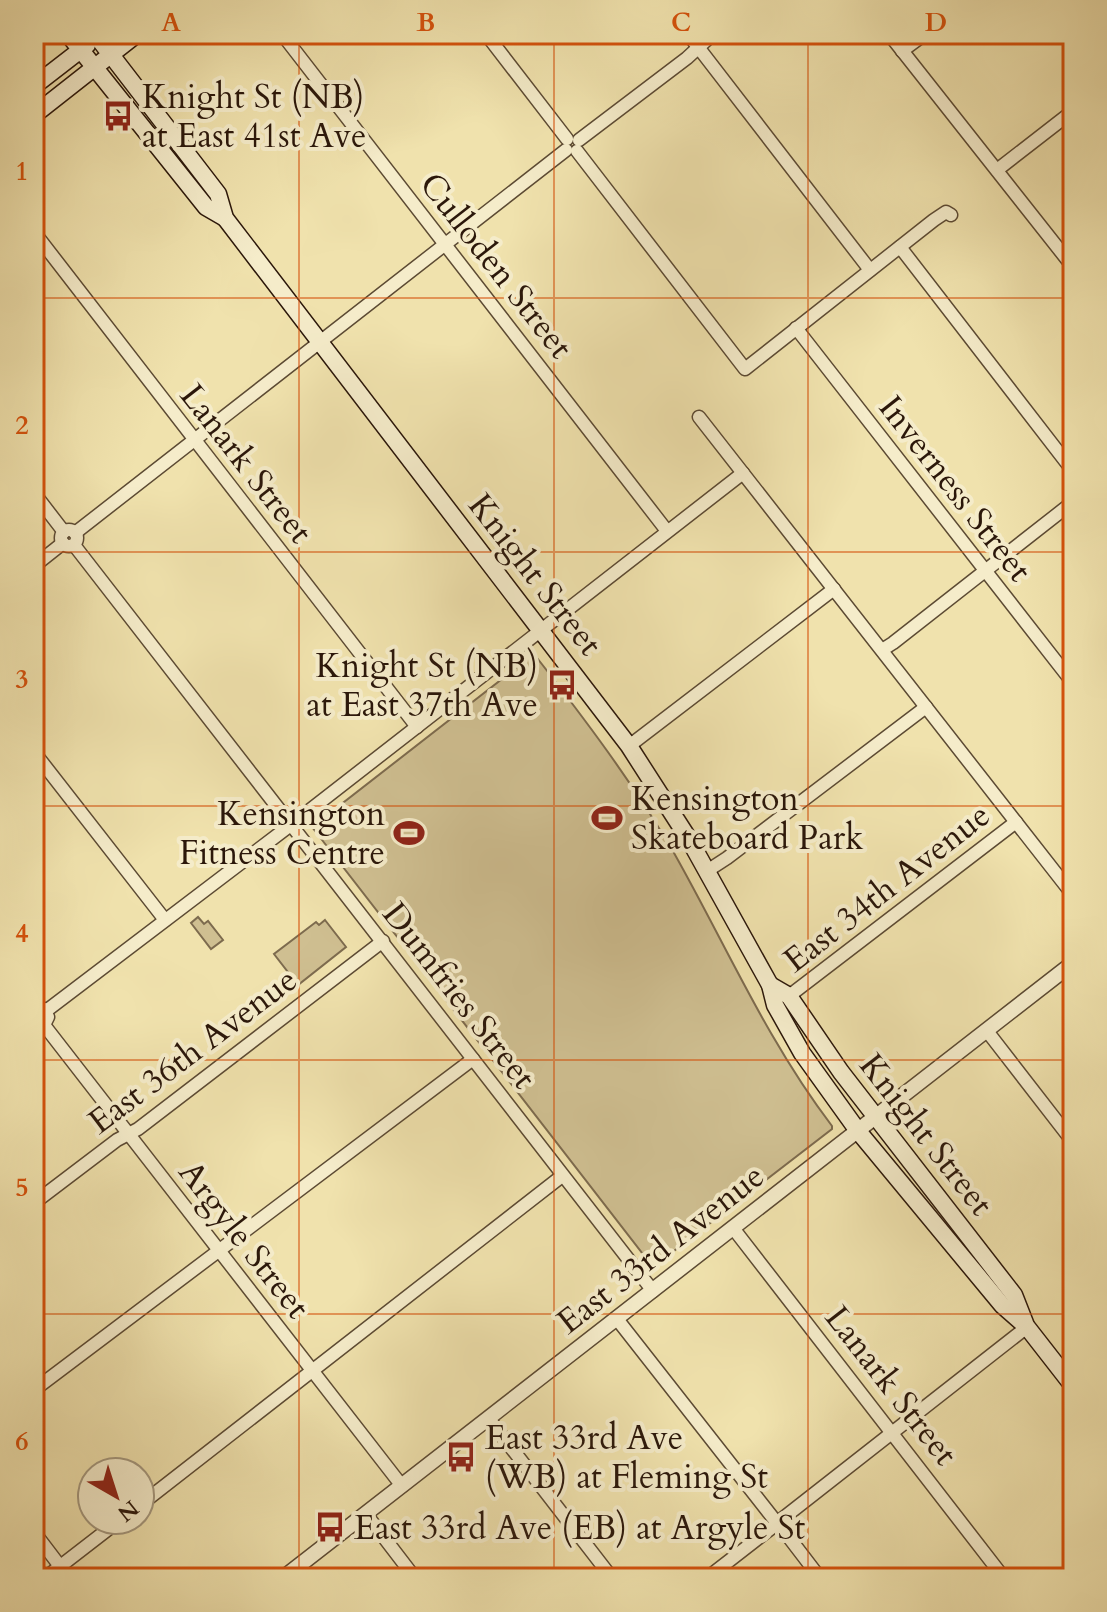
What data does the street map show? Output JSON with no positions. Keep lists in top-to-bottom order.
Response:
{
  "streets": {
    "main road": ["Knight Street"],
    "street": [
      "Culloden Street",
      "Lanark Street",
      "Inverness Street",
      "East 34th Avenue",
      "Dumfries Street",
      "East 36th Avenue",
      "Argyle Street",
      "East 33rd Avenue"
    ]
  },
  "crossings": [
    ["Lanark Street", "East 33rd Avenue"],
    ["Knight Street", "East 34th Avenue"],
    ["Knight Street", "East 33rd Avenue"],
    ["Dumfries Street", "East 36th Avenue"],
    ["Dumfries Street", "East 33rd Avenue"],
    ["East 36th Avenue", "Argyle Street"],
    ["Argyle Street", "East 33rd Avenue"]
  ],
  "places": {
    "bus stop": [
      "Knight St (NB) at East 41st Ave",
      "Knight St (NB) at East 37th Ave",
      "East 33rd Ave (WB) at Fleming St",
      "East 33rd Ave (EB) at Argyle St"
    ],
    "sports": ["Kensington Skateboard Park", "Kensington Fitness Centre"]
  },
  "north": "bottom right",
  "grid": {
    "columns": [
      "A",
      "B",
      "C",
      "D"
    ],
    "rows": [
      "1",
      "2",
      "3",
      "4",
      "5",
      "6"
    ]
  }
}
